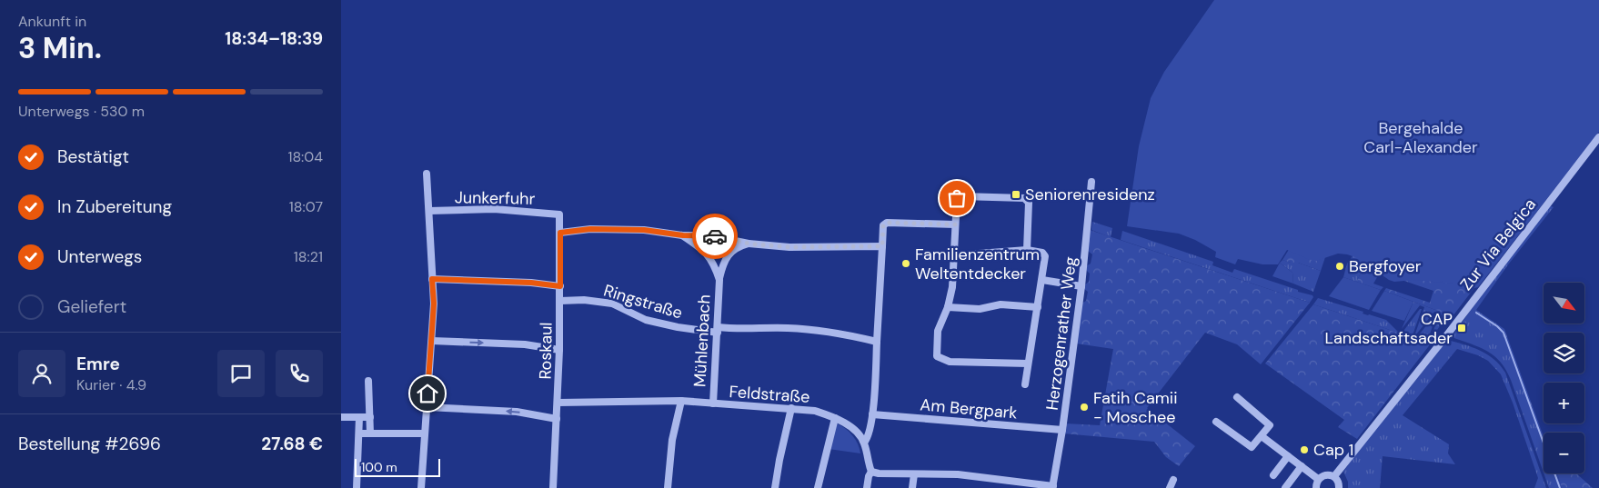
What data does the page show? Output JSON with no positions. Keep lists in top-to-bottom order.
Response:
{
  "streets": {
    "street": [
      "Junkerfuhr",
      "Zur Via Belgica",
      "Ringstraße",
      "Herzogenrather Weg",
      "Mühlenbach",
      "Roskaul",
      "Feldstraße",
      "Am Bergpark"
    ]
  },
  "crossings": [
    ["Junkerfuhr", "Roskaul"],
    ["Ringstraße", "Mühlenbach"],
    ["Ringstraße", "Roskaul"],
    ["Herzogenrather Weg", "Am Bergpark"],
    ["Mühlenbach", "Feldstraße"],
    ["Roskaul", "Feldstraße"]
  ],
  "parks": ["Bergehalde Carl-Alexander"],
  "places": {
    "transit": ["Seniorenresidenz", "CAP Landschaftsader"],
    "other": [
      "Familienzentrum Weltentdecker",
      "Bergfoyer",
      "Fatih Camii - Moschee",
      "Cap 1"
    ]
  },
  "scale_bar": "100 m",
  "north": "bottom right",
  "page": {
    "heading": ["3 Min.", "Ankunft in", "18:34–18:39"],
    "panel": [
      "Emre",
      "Kurier · 4.9",
      "Bestellung #2696",
      "27.68 €"
    ],
    "bar": "Unterwegs · 530 m",
    "list": [
      ["Bestätigt", "18:04"],
      ["In Zubereitung", "18:07"],
      ["Unterwegs", "18:21"],
      "Geliefert"
    ],
    "map_buttons": ["+", "−"],
    "scale": "100 m"
  }
}
